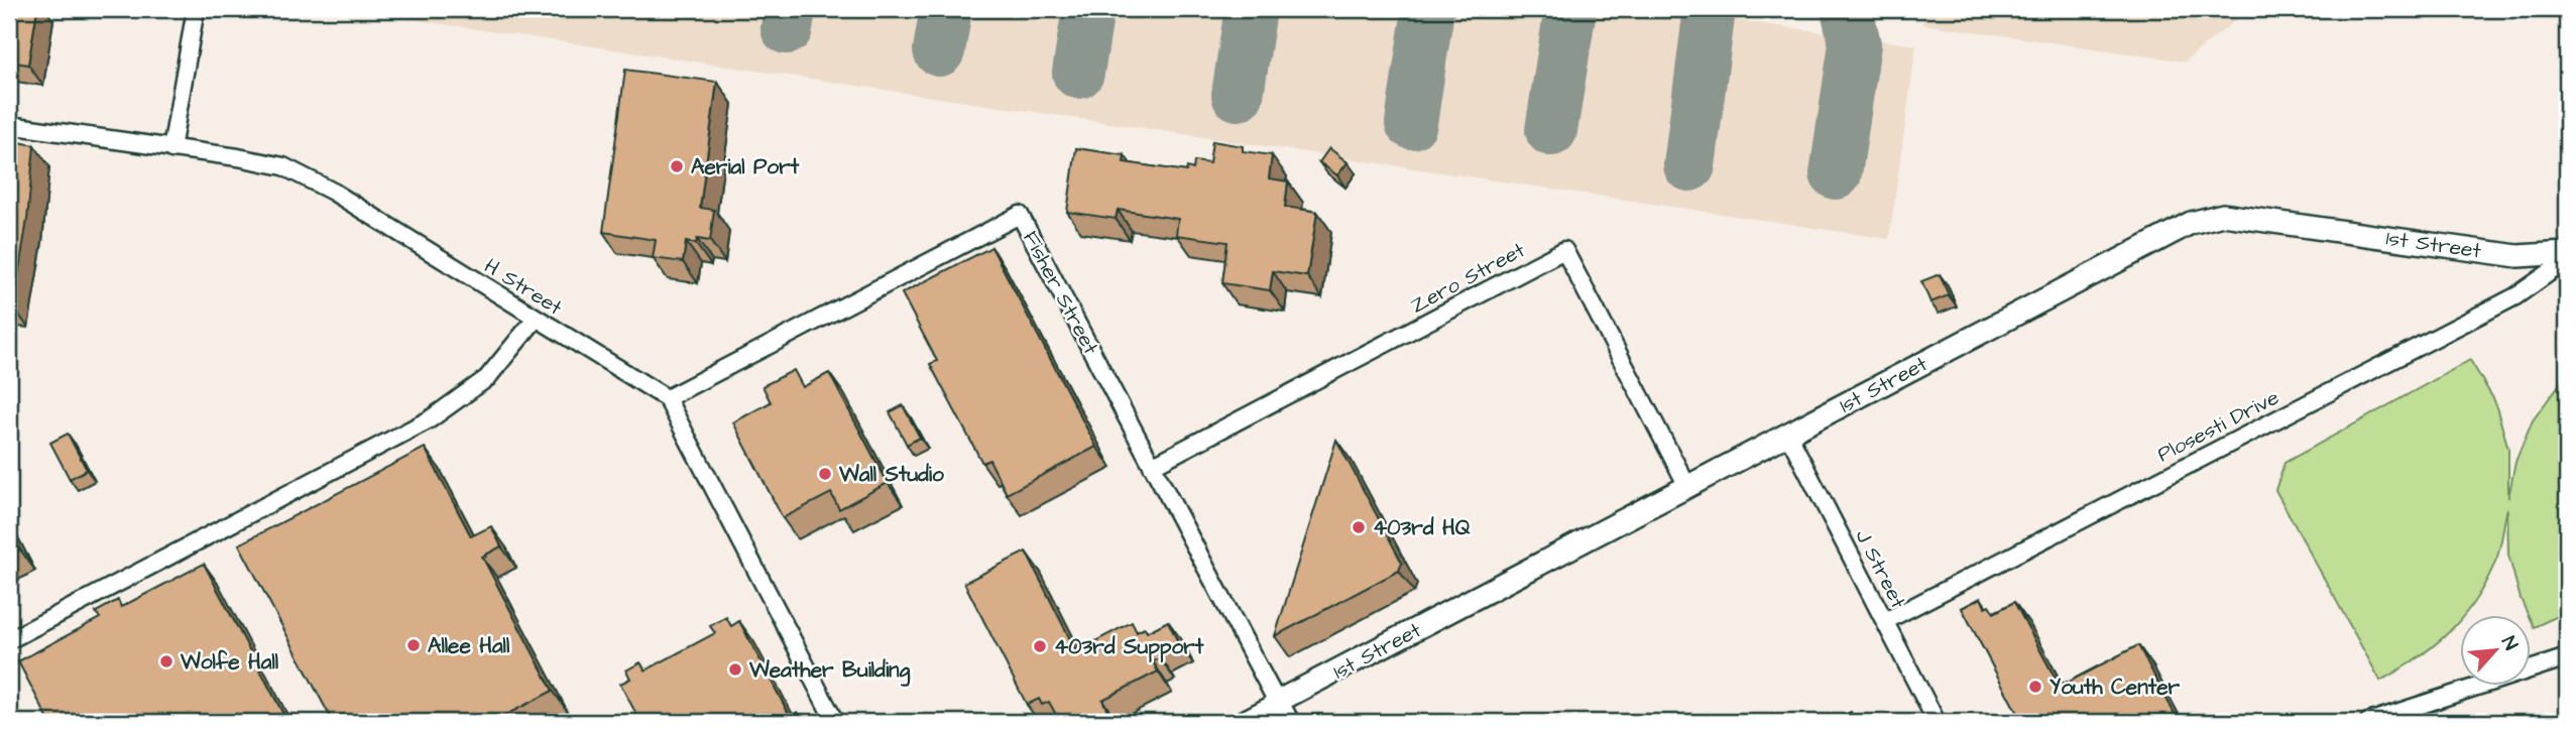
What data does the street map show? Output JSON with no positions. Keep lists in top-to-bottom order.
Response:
{
  "streets": {
    "street": [
      "1st Street",
      "Zero Street",
      "H Street",
      "Fisher Street",
      "Plosesti Drive",
      "J Street"
    ]
  },
  "crossings": [
    ["1st Street", "Zero Street"],
    ["1st Street", "Fisher Street"],
    ["1st Street", "J Street"],
    ["Zero Street", "Fisher Street"],
    ["H Street", "Fisher Street"],
    ["Plosesti Drive", "J Street"]
  ],
  "places": [
    "Aerial Port",
    "Wall Studio",
    "403rd HQ",
    "Allee Hall",
    "403rd Support",
    "Wolfe Hall",
    "Weather Building",
    "Youth Center"
  ],
  "north": "top right"
}
